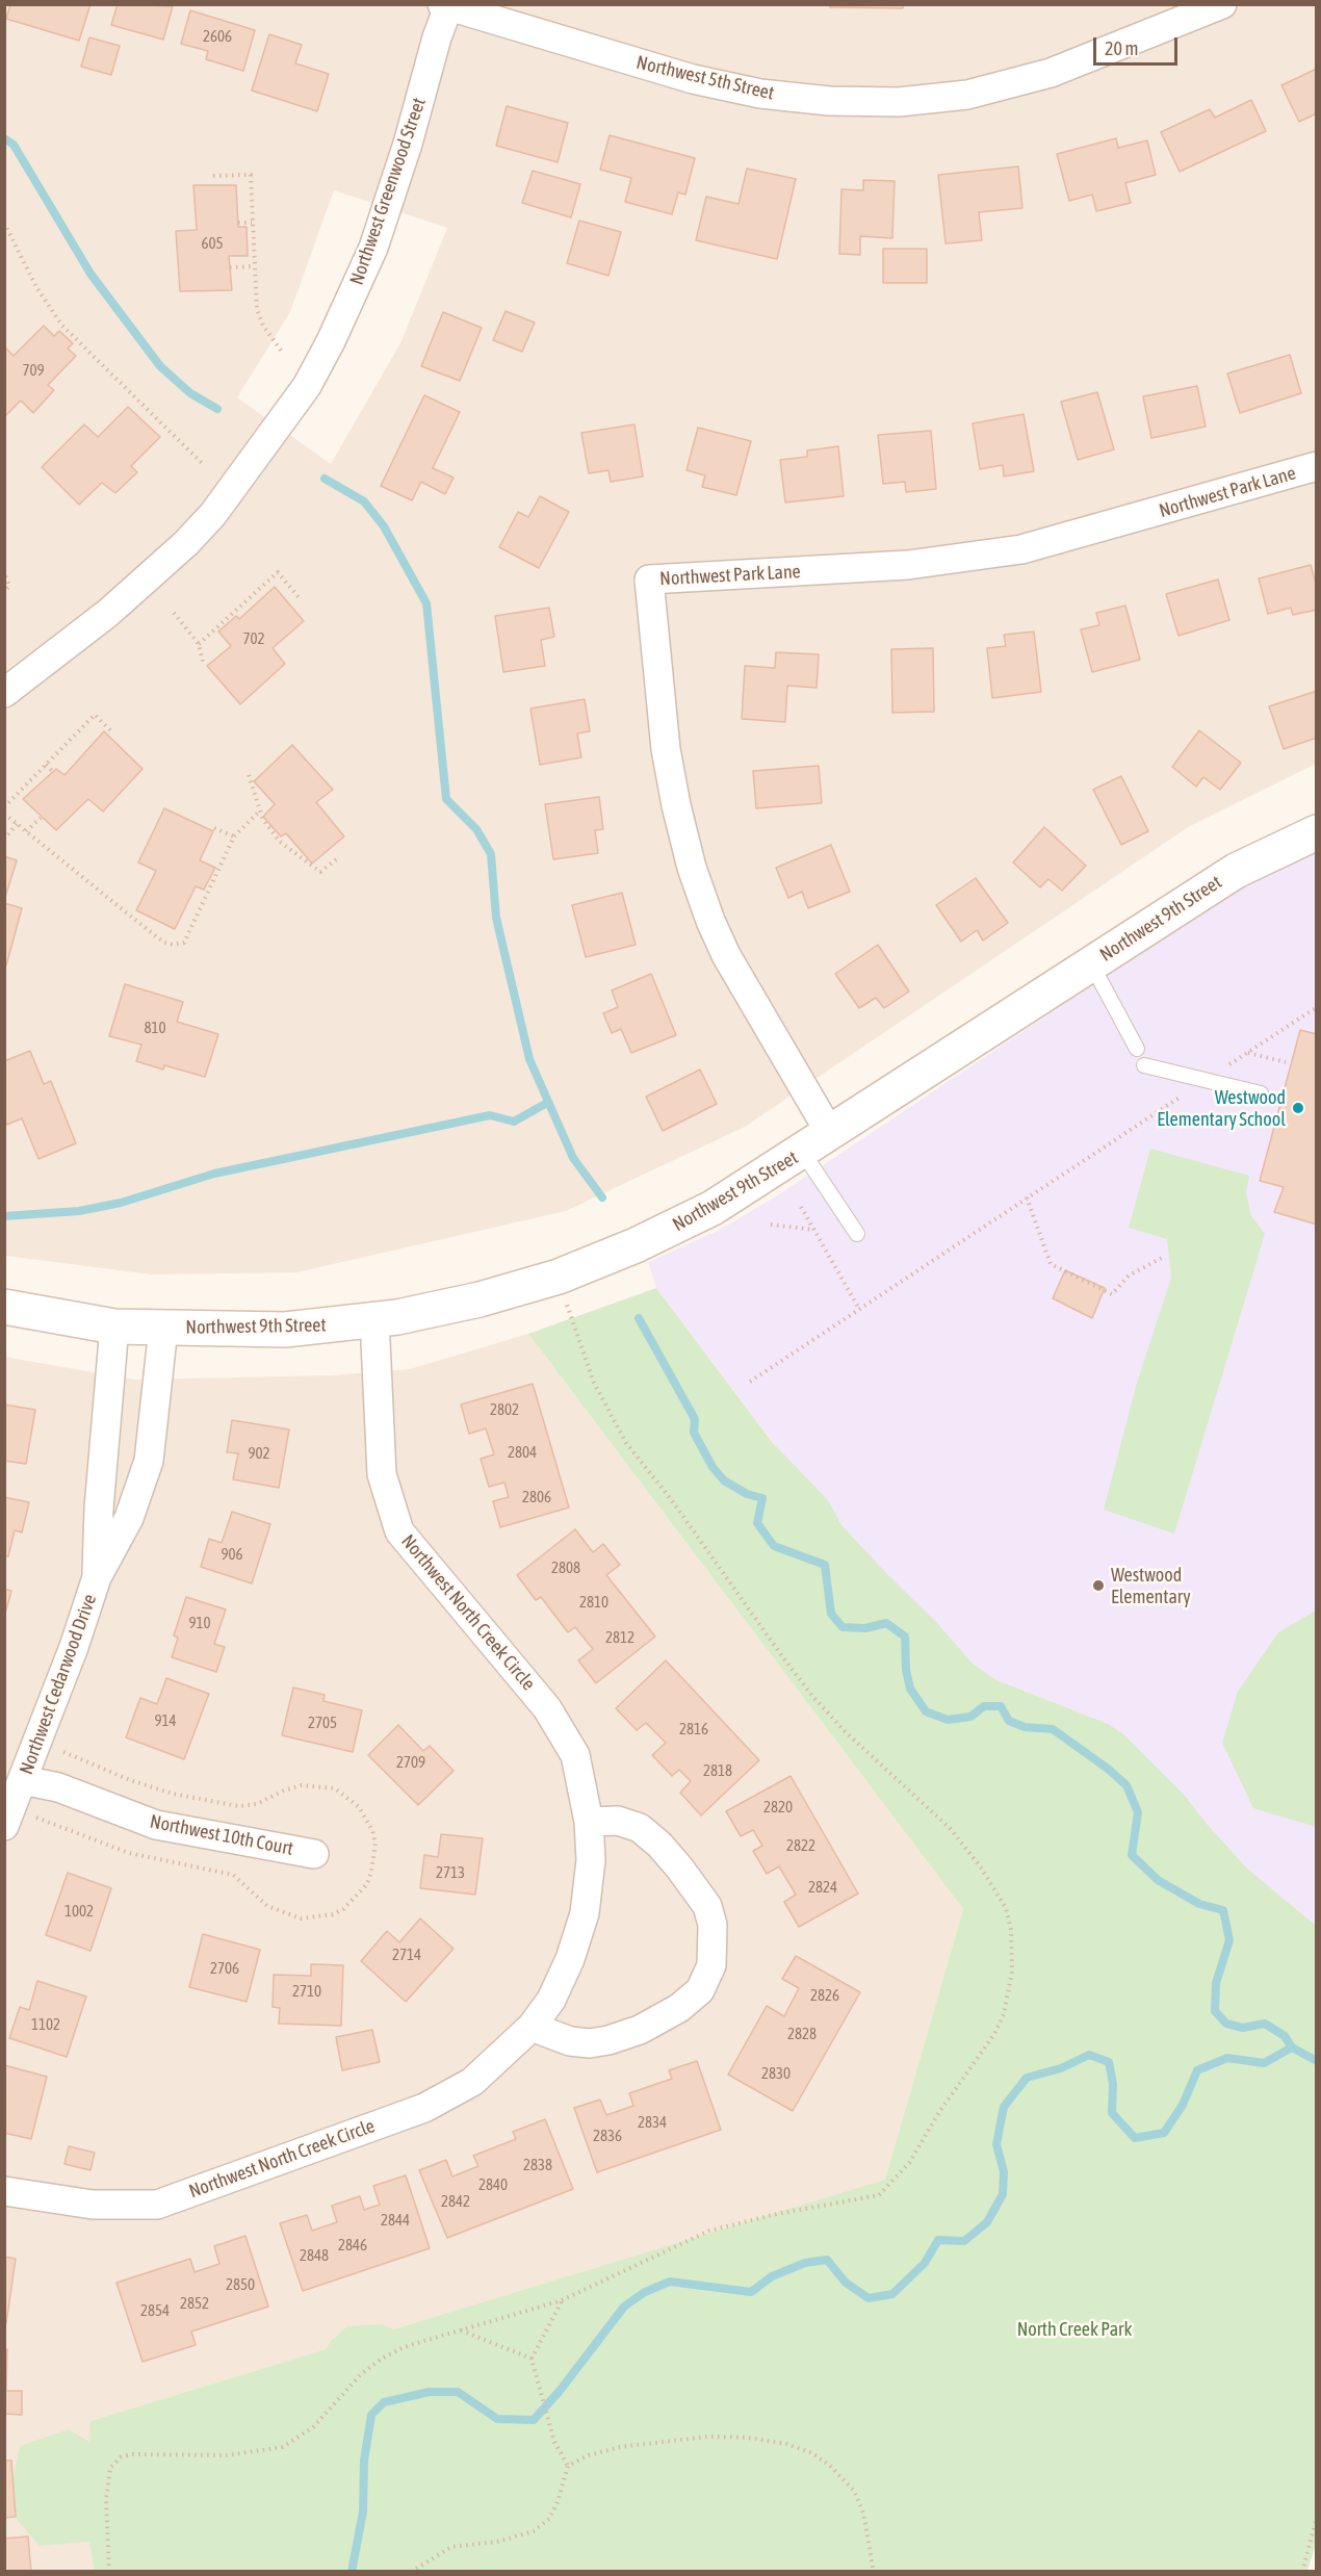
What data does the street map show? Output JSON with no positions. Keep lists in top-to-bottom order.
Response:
{
  "streets": {
    "street": [
      "Northwest 5th Street",
      "Northwest Greenwood Street",
      "Northwest Park Lane",
      "Northwest 9th Street",
      "Northwest North Creek Circle",
      "Northwest Cedarwood Drive",
      "Northwest 10th Court"
    ]
  },
  "crossings": [
    ["Northwest 5th Street", "Northwest Greenwood Street"],
    ["Northwest Park Lane", "Northwest 9th Street"],
    ["Northwest 9th Street", "Northwest North Creek Circle"],
    ["Northwest 9th Street", "Northwest Cedarwood Drive"],
    ["Northwest Cedarwood Drive", "Northwest 10th Court"]
  ],
  "parks": ["North Creek Park"],
  "places": ["Westwood Elementary School", "Westwood Elementary"],
  "house_numbers": [
    "2606",
    "605",
    "709",
    "702",
    "810",
    "2802",
    "2804",
    "902",
    "2806",
    "906",
    "2808",
    "2810",
    "910",
    "2812",
    "914",
    "2705",
    "2816",
    "2709",
    "2818",
    "2820",
    "2822",
    "2713",
    "2824",
    "1002",
    "2714",
    "2706",
    "2710",
    "2826",
    "1102",
    "2828",
    "2830",
    "2834",
    "2836",
    "2838",
    "2840",
    "2842",
    "2844",
    "2846",
    "2848",
    "2850",
    "2852",
    "2854"
  ],
  "scale_bar": "20 m"
}
